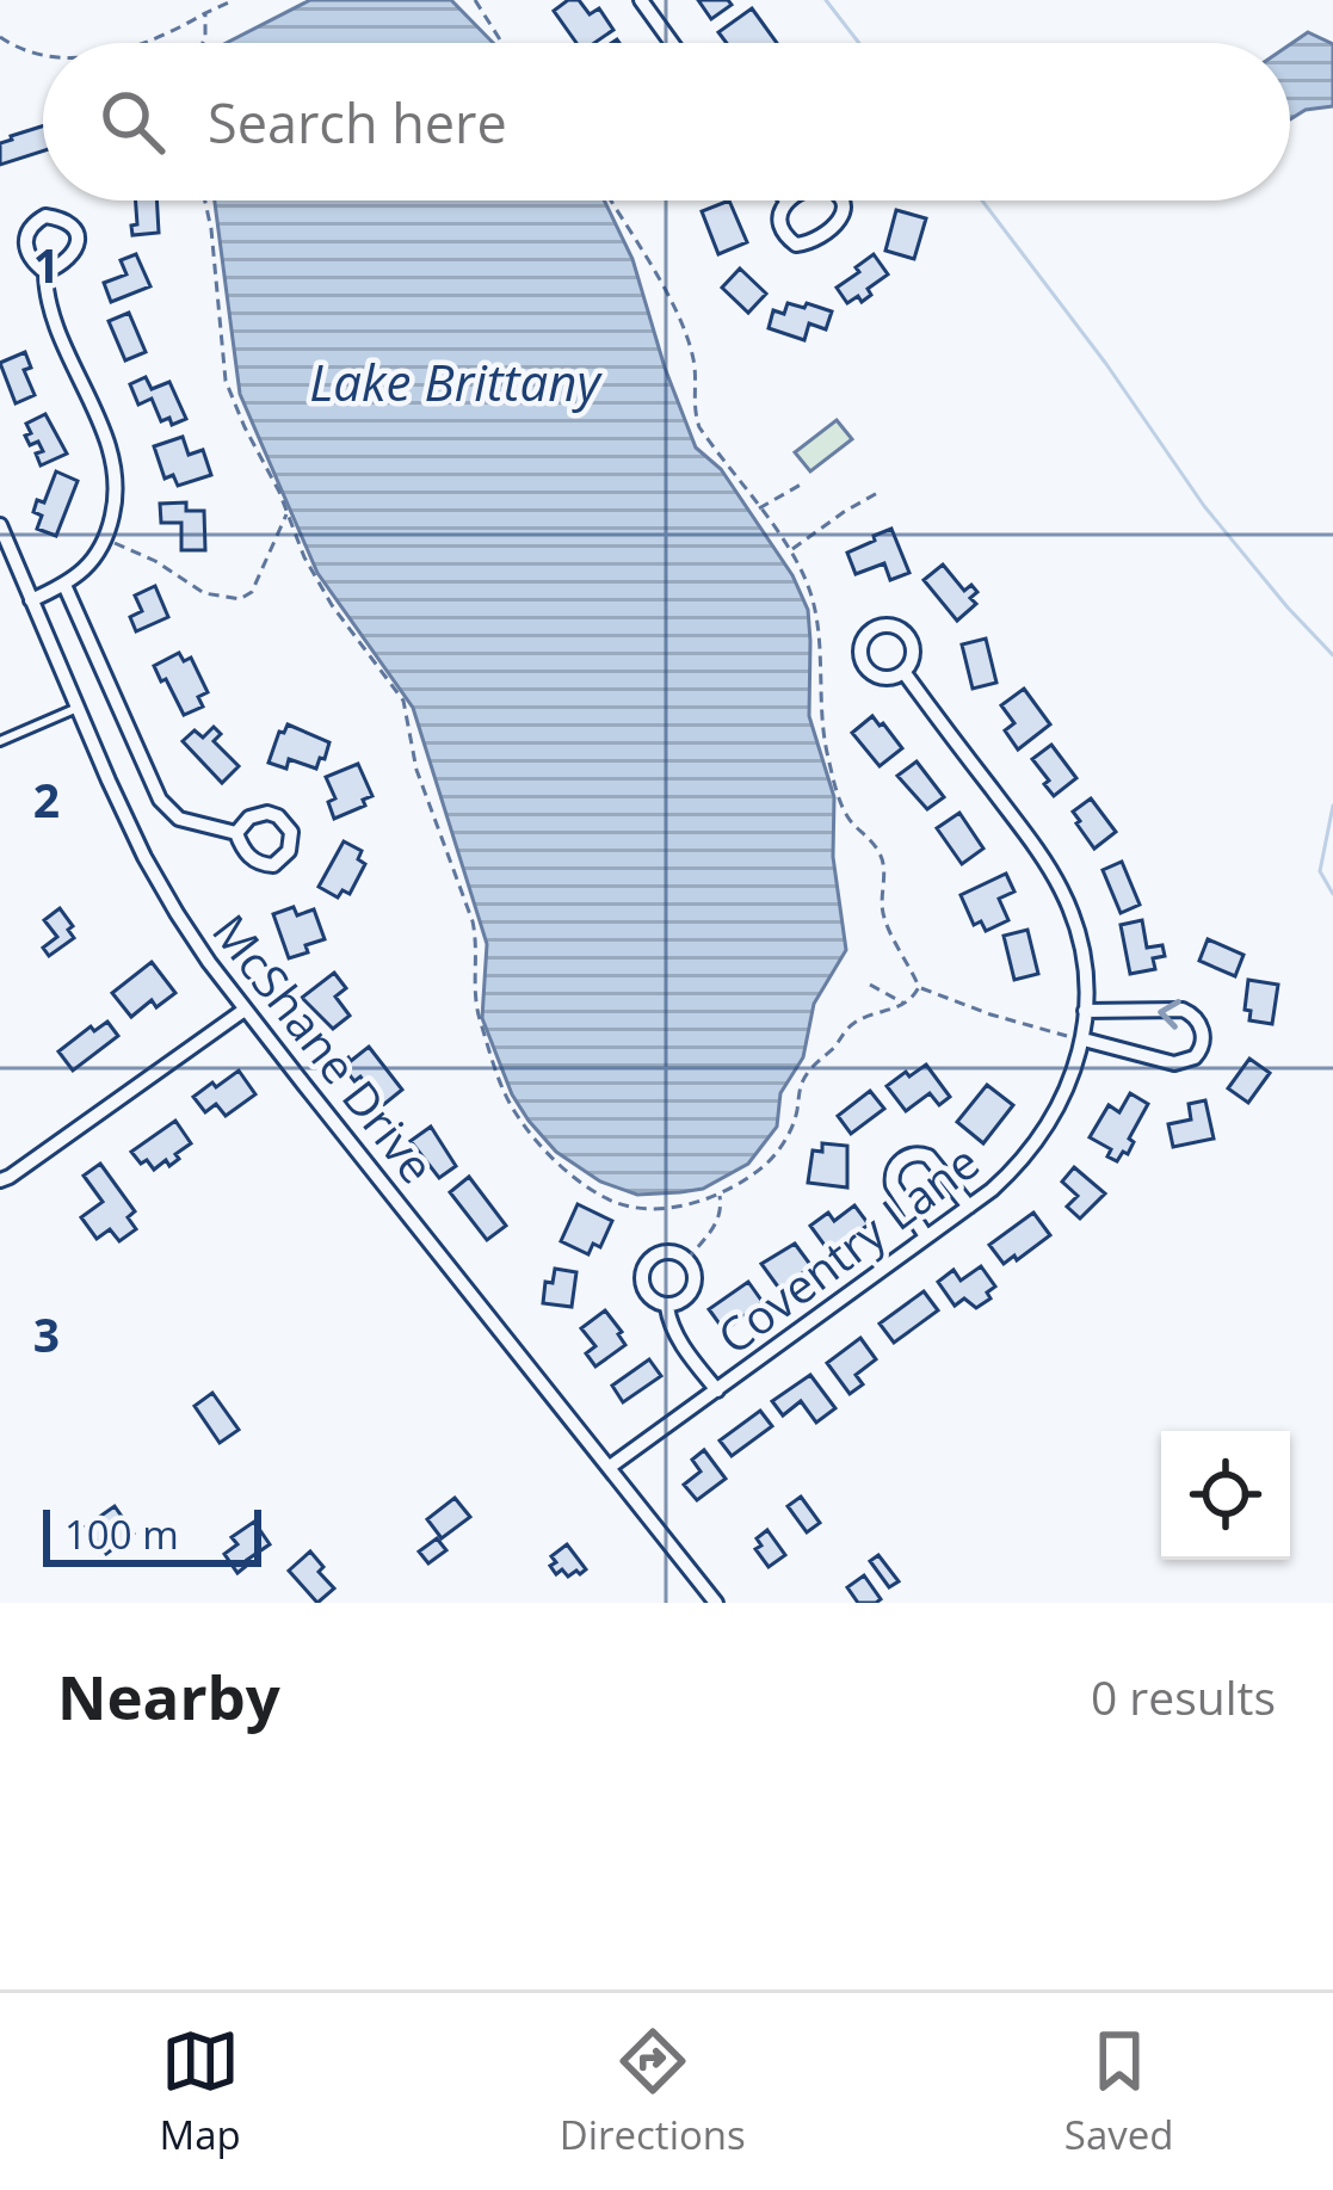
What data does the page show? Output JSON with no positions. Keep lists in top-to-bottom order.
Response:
{
  "streets": {
    "street": ["McShane Drive", "Coventry Lane"]
  },
  "crossings": [
    ["McShane Drive", "Coventry Lane"]
  ],
  "water": ["Lake Brittany"],
  "scale_bar": "100 m",
  "page": {
    "search": "Search here",
    "scale": "100 m",
    "heading": ["Nearby", "0 results"],
    "nav": ["Map", "Directions", "Saved"]
  },
  "grid": {
    "rows": ["1", "2", "3"]
  }
}
